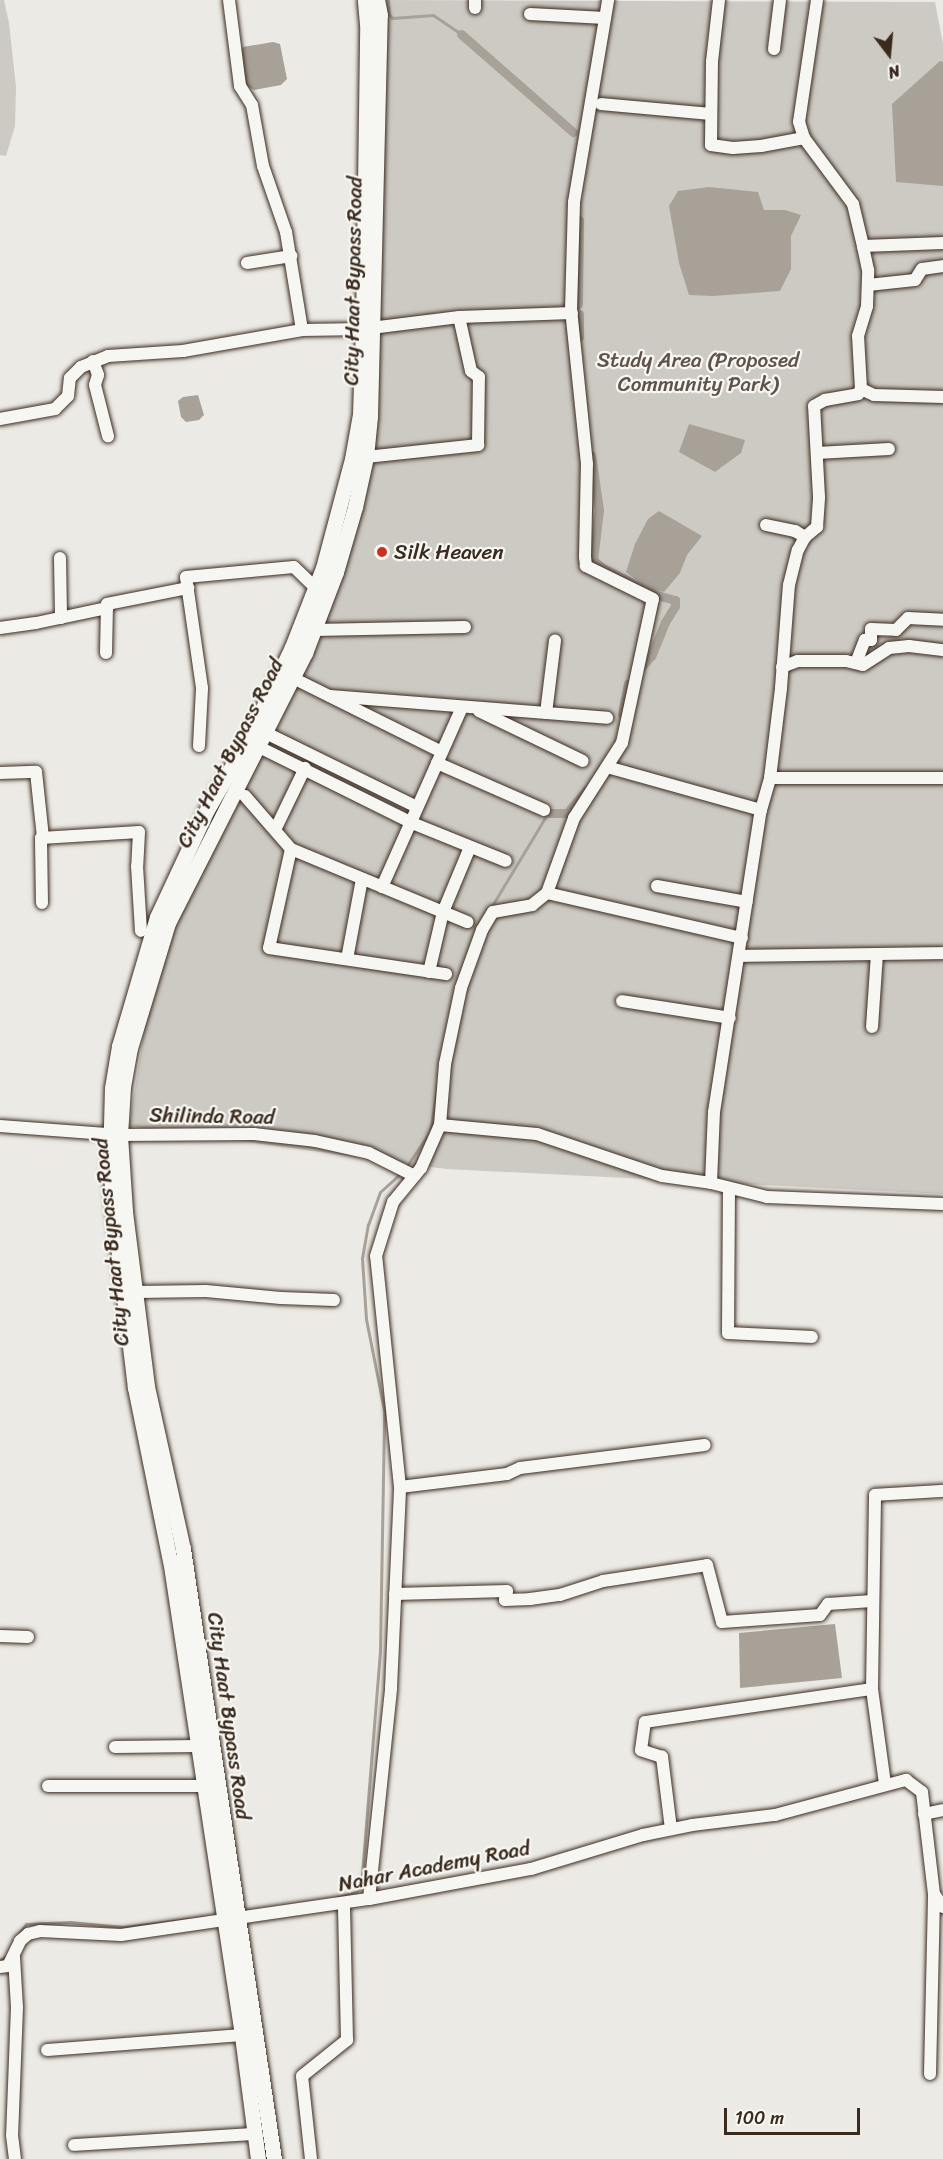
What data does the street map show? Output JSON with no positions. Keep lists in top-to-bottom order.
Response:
{
  "streets": {
    "main road": ["City Haat Bypass Road"],
    "street": ["Shilinda Road", "Nahar Academy Road"]
  },
  "crossings": [
    ["City Haat Bypass Road", "Shilinda Road"],
    ["City Haat Bypass Road", "Nahar Academy Road"]
  ],
  "parks": ["Study Area (Proposed Community Park)"],
  "places": ["Silk Heaven"],
  "scale_bar": "100 m",
  "north": "bottom"
}
